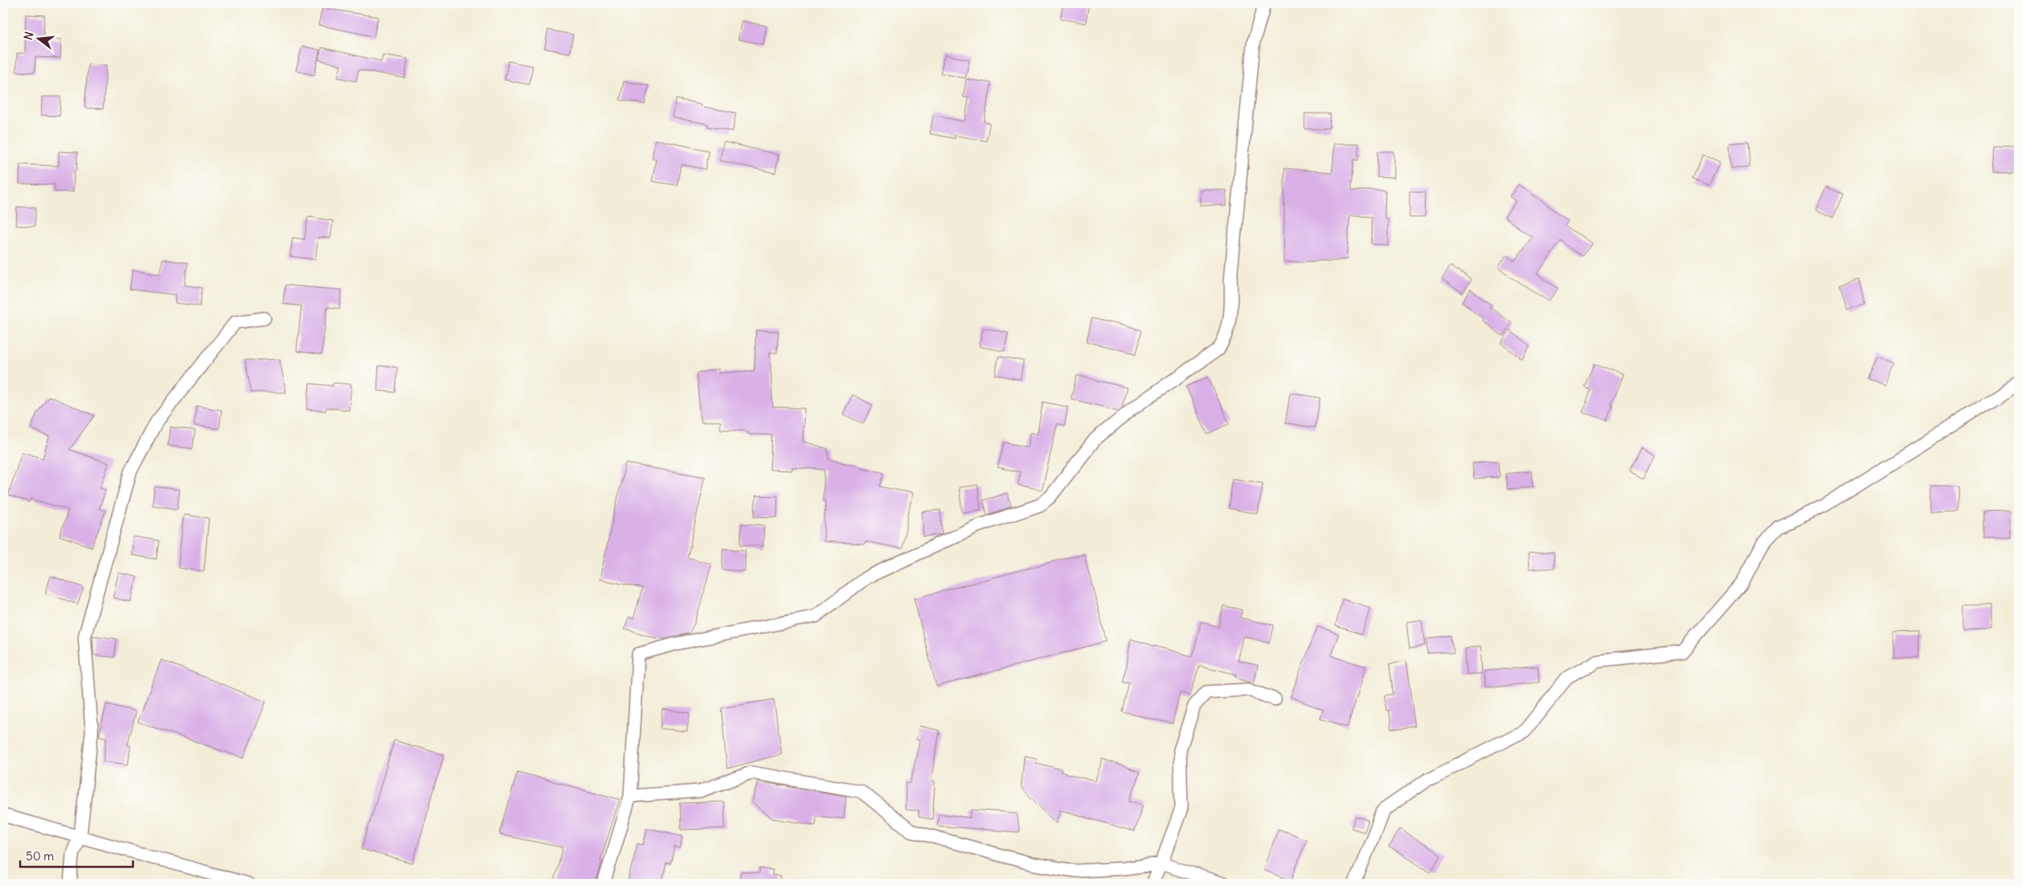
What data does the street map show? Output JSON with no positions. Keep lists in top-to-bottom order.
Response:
{
  "scale_bar": "50 m",
  "north": "left"
}
